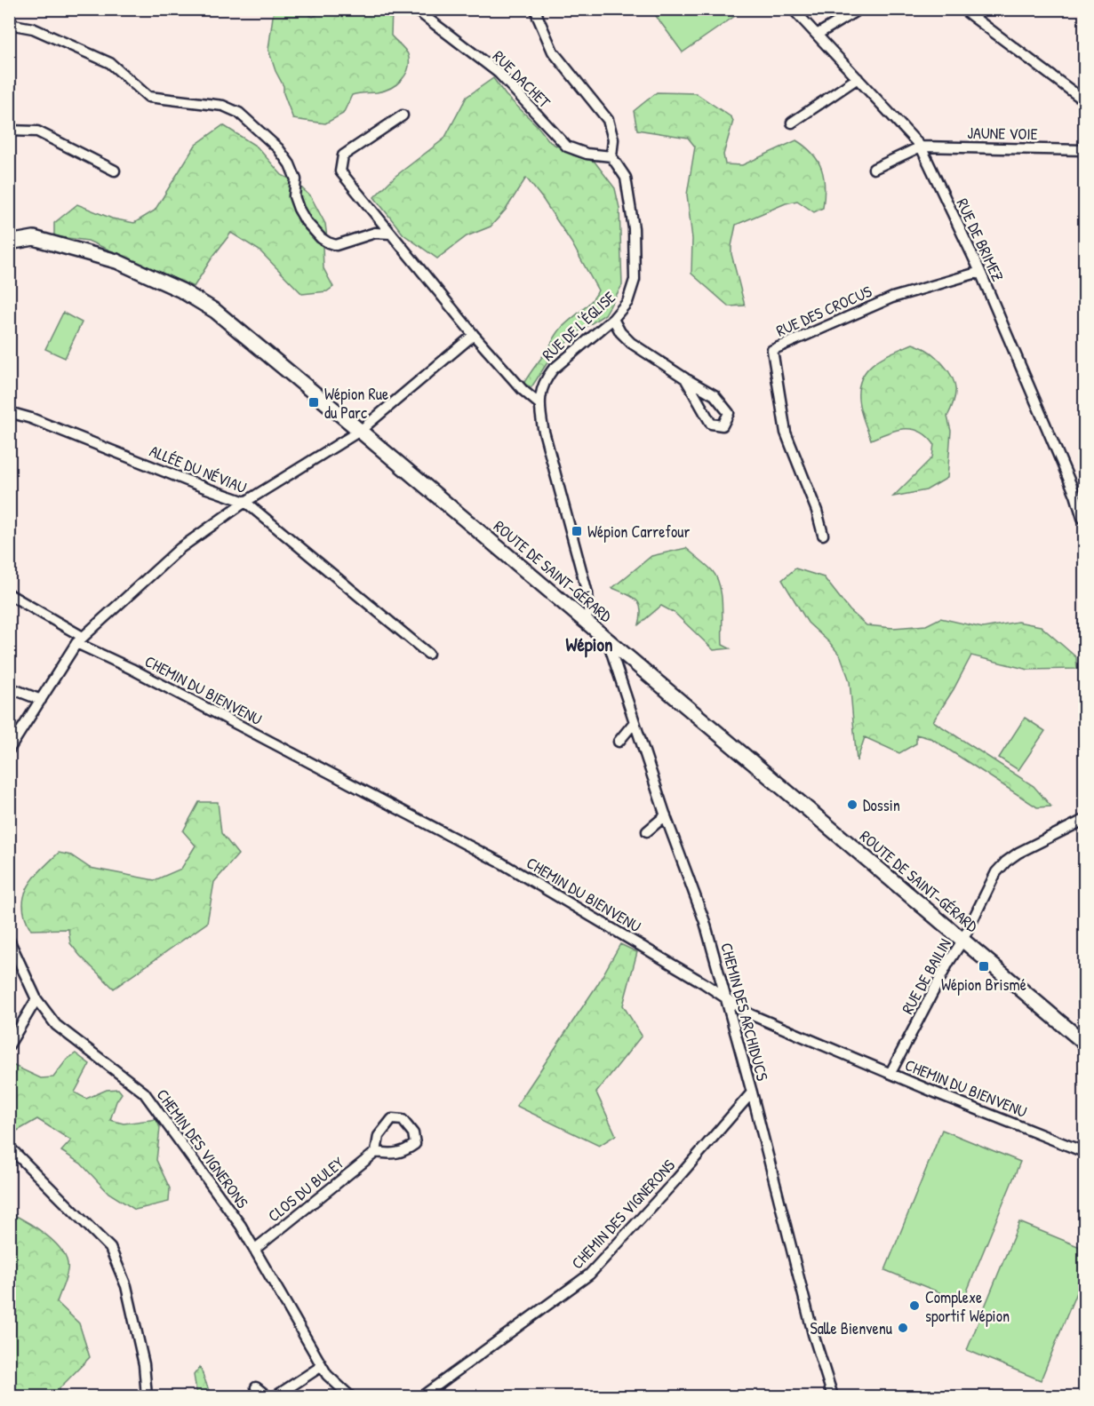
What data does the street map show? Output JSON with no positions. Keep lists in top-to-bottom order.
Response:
{
  "streets": {
    "main road": ["ROUTE DE SAINT-GÉRARD"],
    "street": [
      "RUE DACHET",
      "JAUNE VOIE",
      "RUE DE BRIMEZ",
      "RUE DES CROCUS",
      "RUE DE L'ÉGLISE",
      "ALLÉE DU NÉVIAU",
      "CHEMIN DU BIENVENU",
      "RUE DE BAILIN",
      "CHEMIN DES ARCHIDUCS",
      "CHEMIN DES VIGNERONS",
      "CLOS DU BULEY"
    ]
  },
  "crossings": [
    ["RUE DACHET", "RUE DE L'ÉGLISE"],
    ["JAUNE VOIE", "RUE DE BRIMEZ"],
    ["RUE DE BRIMEZ", "RUE DES CROCUS"],
    ["RUE DE L'ÉGLISE", "ROUTE DE SAINT-GÉRARD"],
    ["ROUTE DE SAINT-GÉRARD", "RUE DE BAILIN"],
    ["ROUTE DE SAINT-GÉRARD", "CHEMIN DES ARCHIDUCS"],
    ["CHEMIN DU BIENVENU", "RUE DE BAILIN"],
    ["CHEMIN DU BIENVENU", "CHEMIN DES ARCHIDUCS"],
    ["CHEMIN DES ARCHIDUCS", "CHEMIN DES VIGNERONS"],
    ["CHEMIN DES VIGNERONS", "CLOS DU BULEY"]
  ],
  "districts": ["Wépion"],
  "places": {
    "transit": ["Wépion Rue du Parc", "Wépion Carrefour", "Wépion Brismé"],
    "other": ["Dossin", "Complexe sportif Wépion", "Salle Bienvenu"]
  }
}
